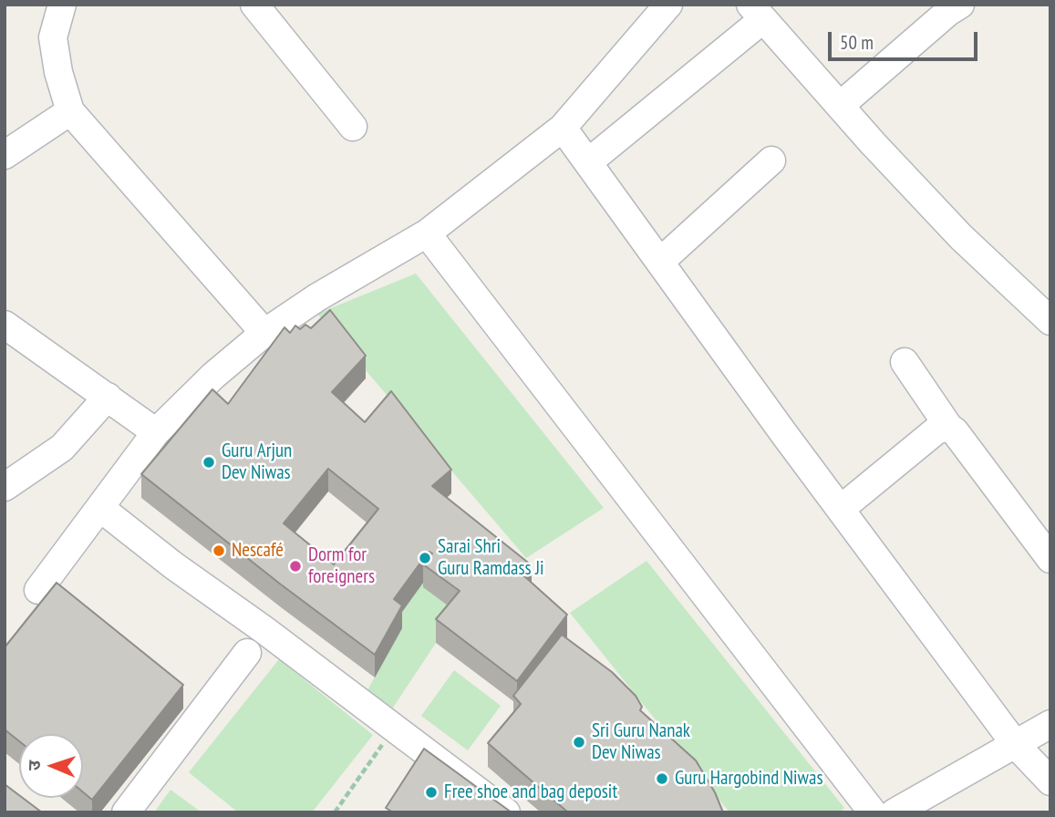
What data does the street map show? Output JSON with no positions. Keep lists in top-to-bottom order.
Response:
{
  "places": [
    "Guru Arjun Dev Niwas",
    "Nescafé",
    "Sarai Shri Guru Ramdass Ji",
    "Dorm for foreigners",
    "Sri Guru Nanak Dev Niwas",
    "Guru Hargobind Niwas",
    "Free shoe and bag deposit"
  ],
  "scale_bar": "50 m",
  "north": "left"
}
